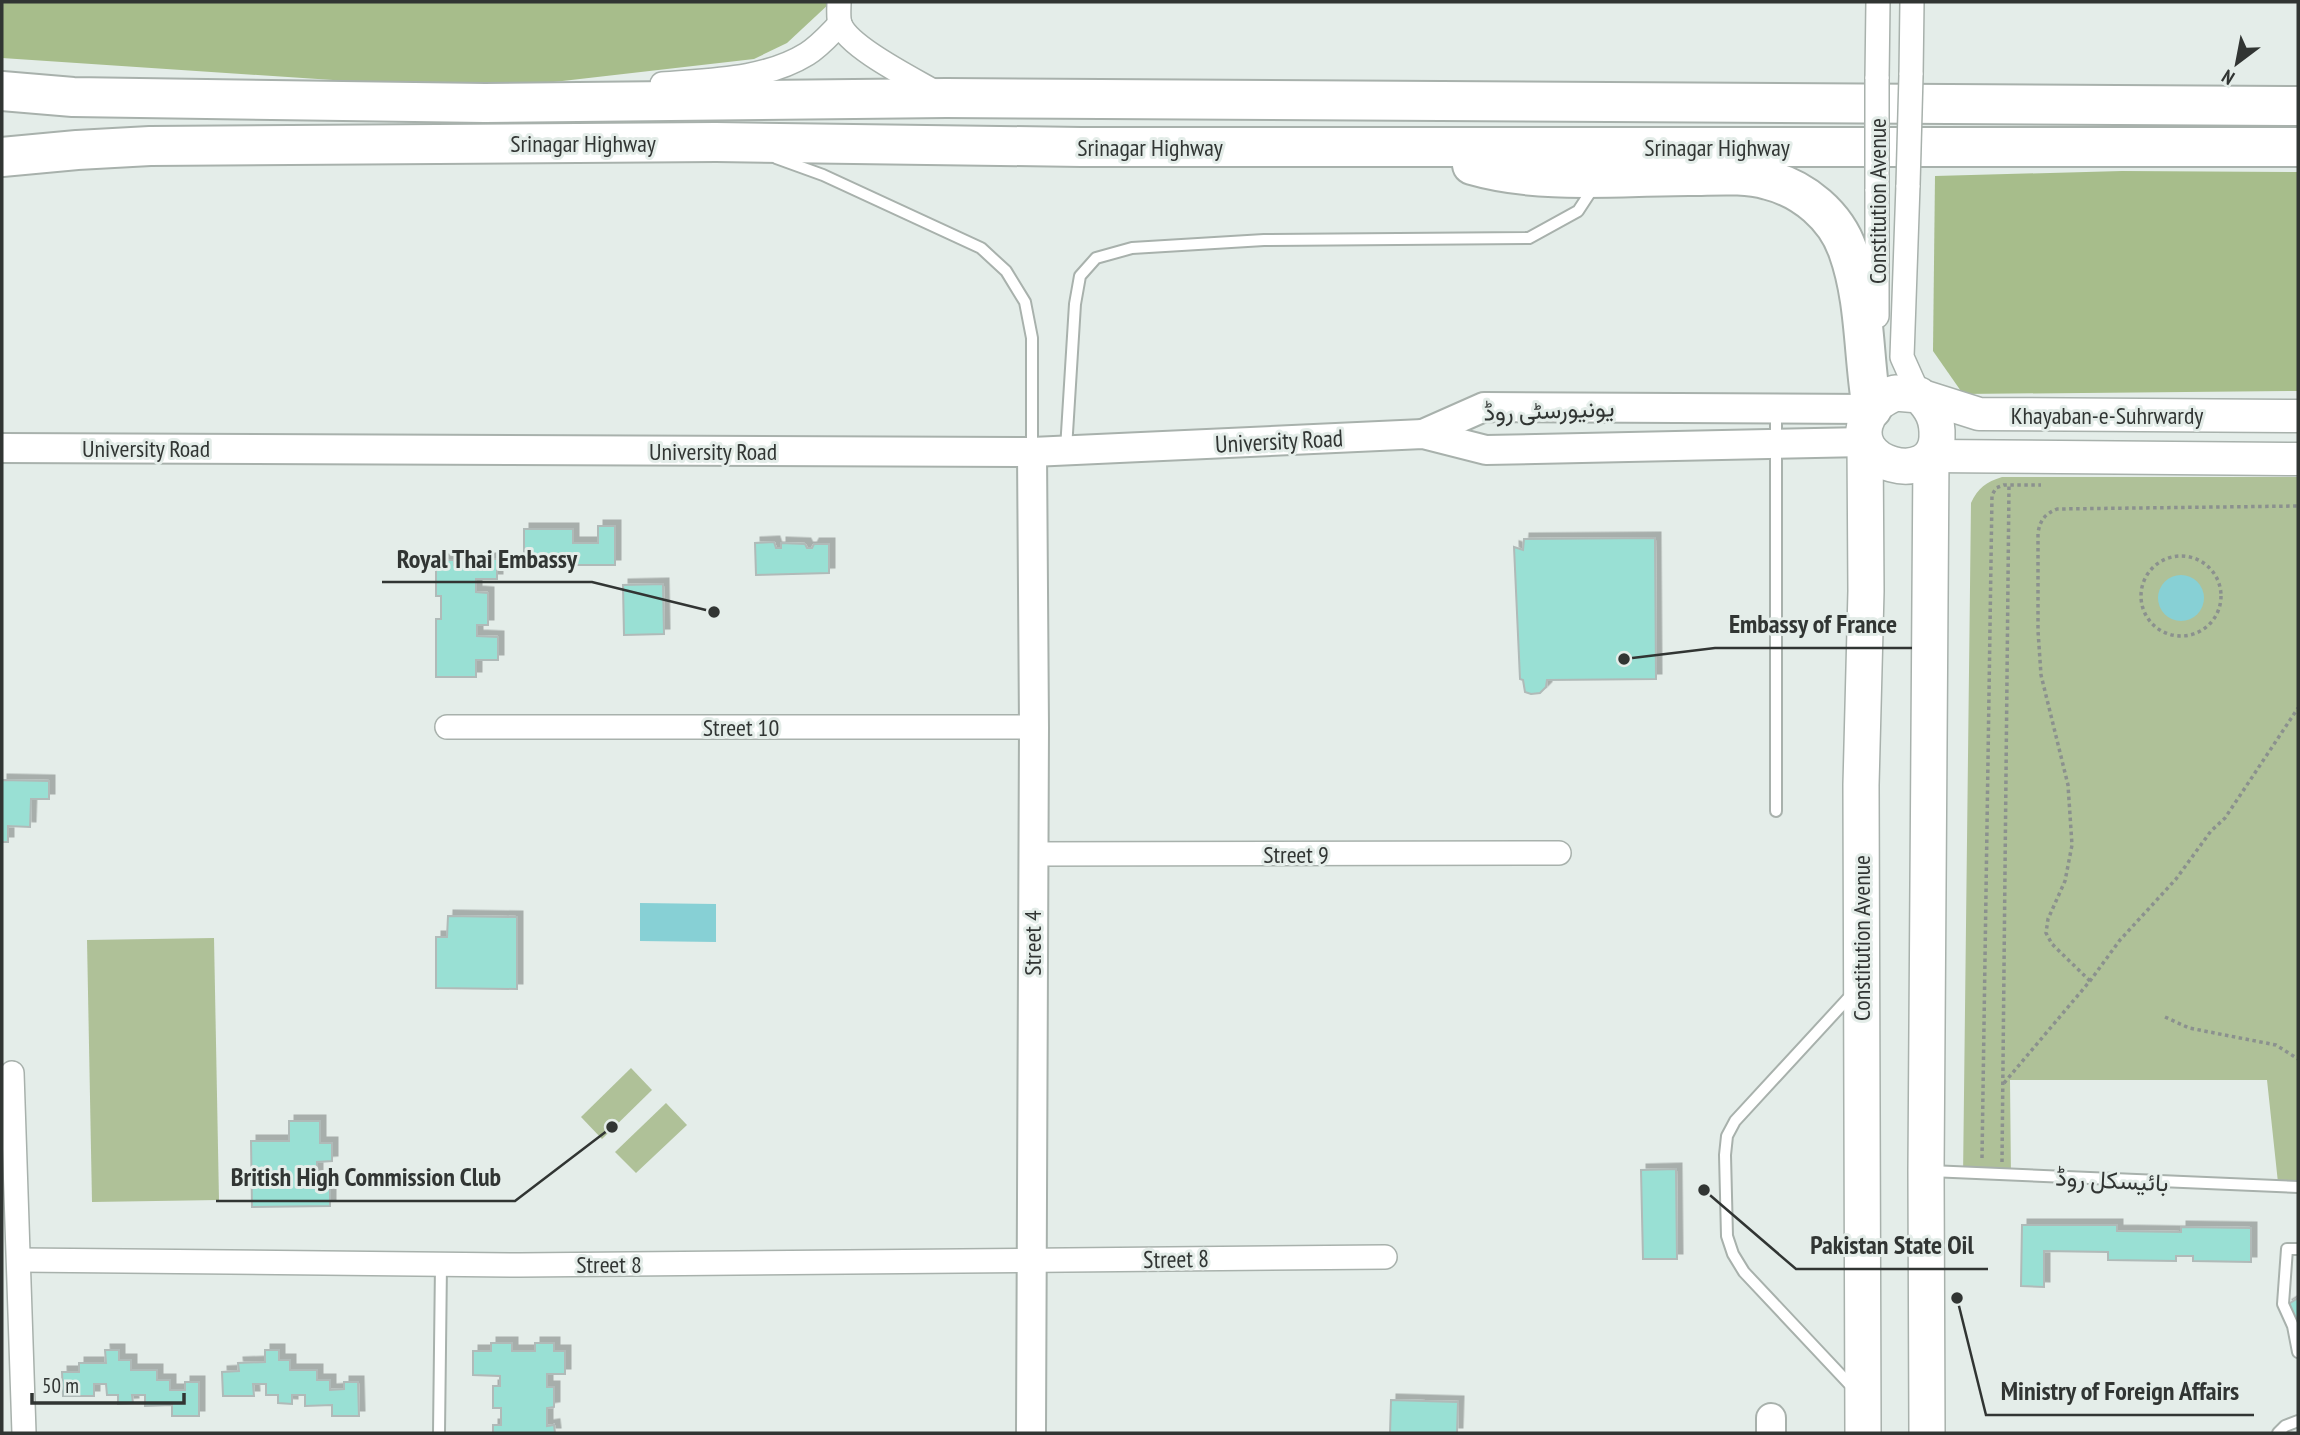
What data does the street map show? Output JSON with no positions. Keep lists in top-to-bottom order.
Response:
{
  "streets": {
    "highway": ["Srinagar Highway"],
    "main road": ["Constitution Avenue", "Khayaban-e-Suhrwardy"],
    "street": [
      "یونیورسٹی روڈ",
      "University Road",
      "Street 10",
      "Street 9",
      "Street 4",
      "Street 8"
    ],
    "lane": ["بائیسکل روڈ"]
  },
  "crossings": [
    ["Constitution Avenue", "یونیورسٹی روڈ"],
    ["Constitution Avenue", "Khayaban-e-Suhrwardy"],
    ["یونیورسٹی روڈ", "Khayaban-e-Suhrwardy"],
    ["یونیورسٹی روڈ", "University Road"],
    ["University Road", "Street 4"],
    ["Street 10", "Street 4"],
    ["Street 9", "Street 4"],
    ["Street 4", "Street 8"]
  ],
  "places": [
    "Royal Thai Embassy",
    "Embassy of France",
    "British High Commission Club",
    "Pakistan State Oil",
    "Ministry of Foreign Affairs"
  ],
  "scale_bar": "50 m",
  "north": "bottom left"
}
